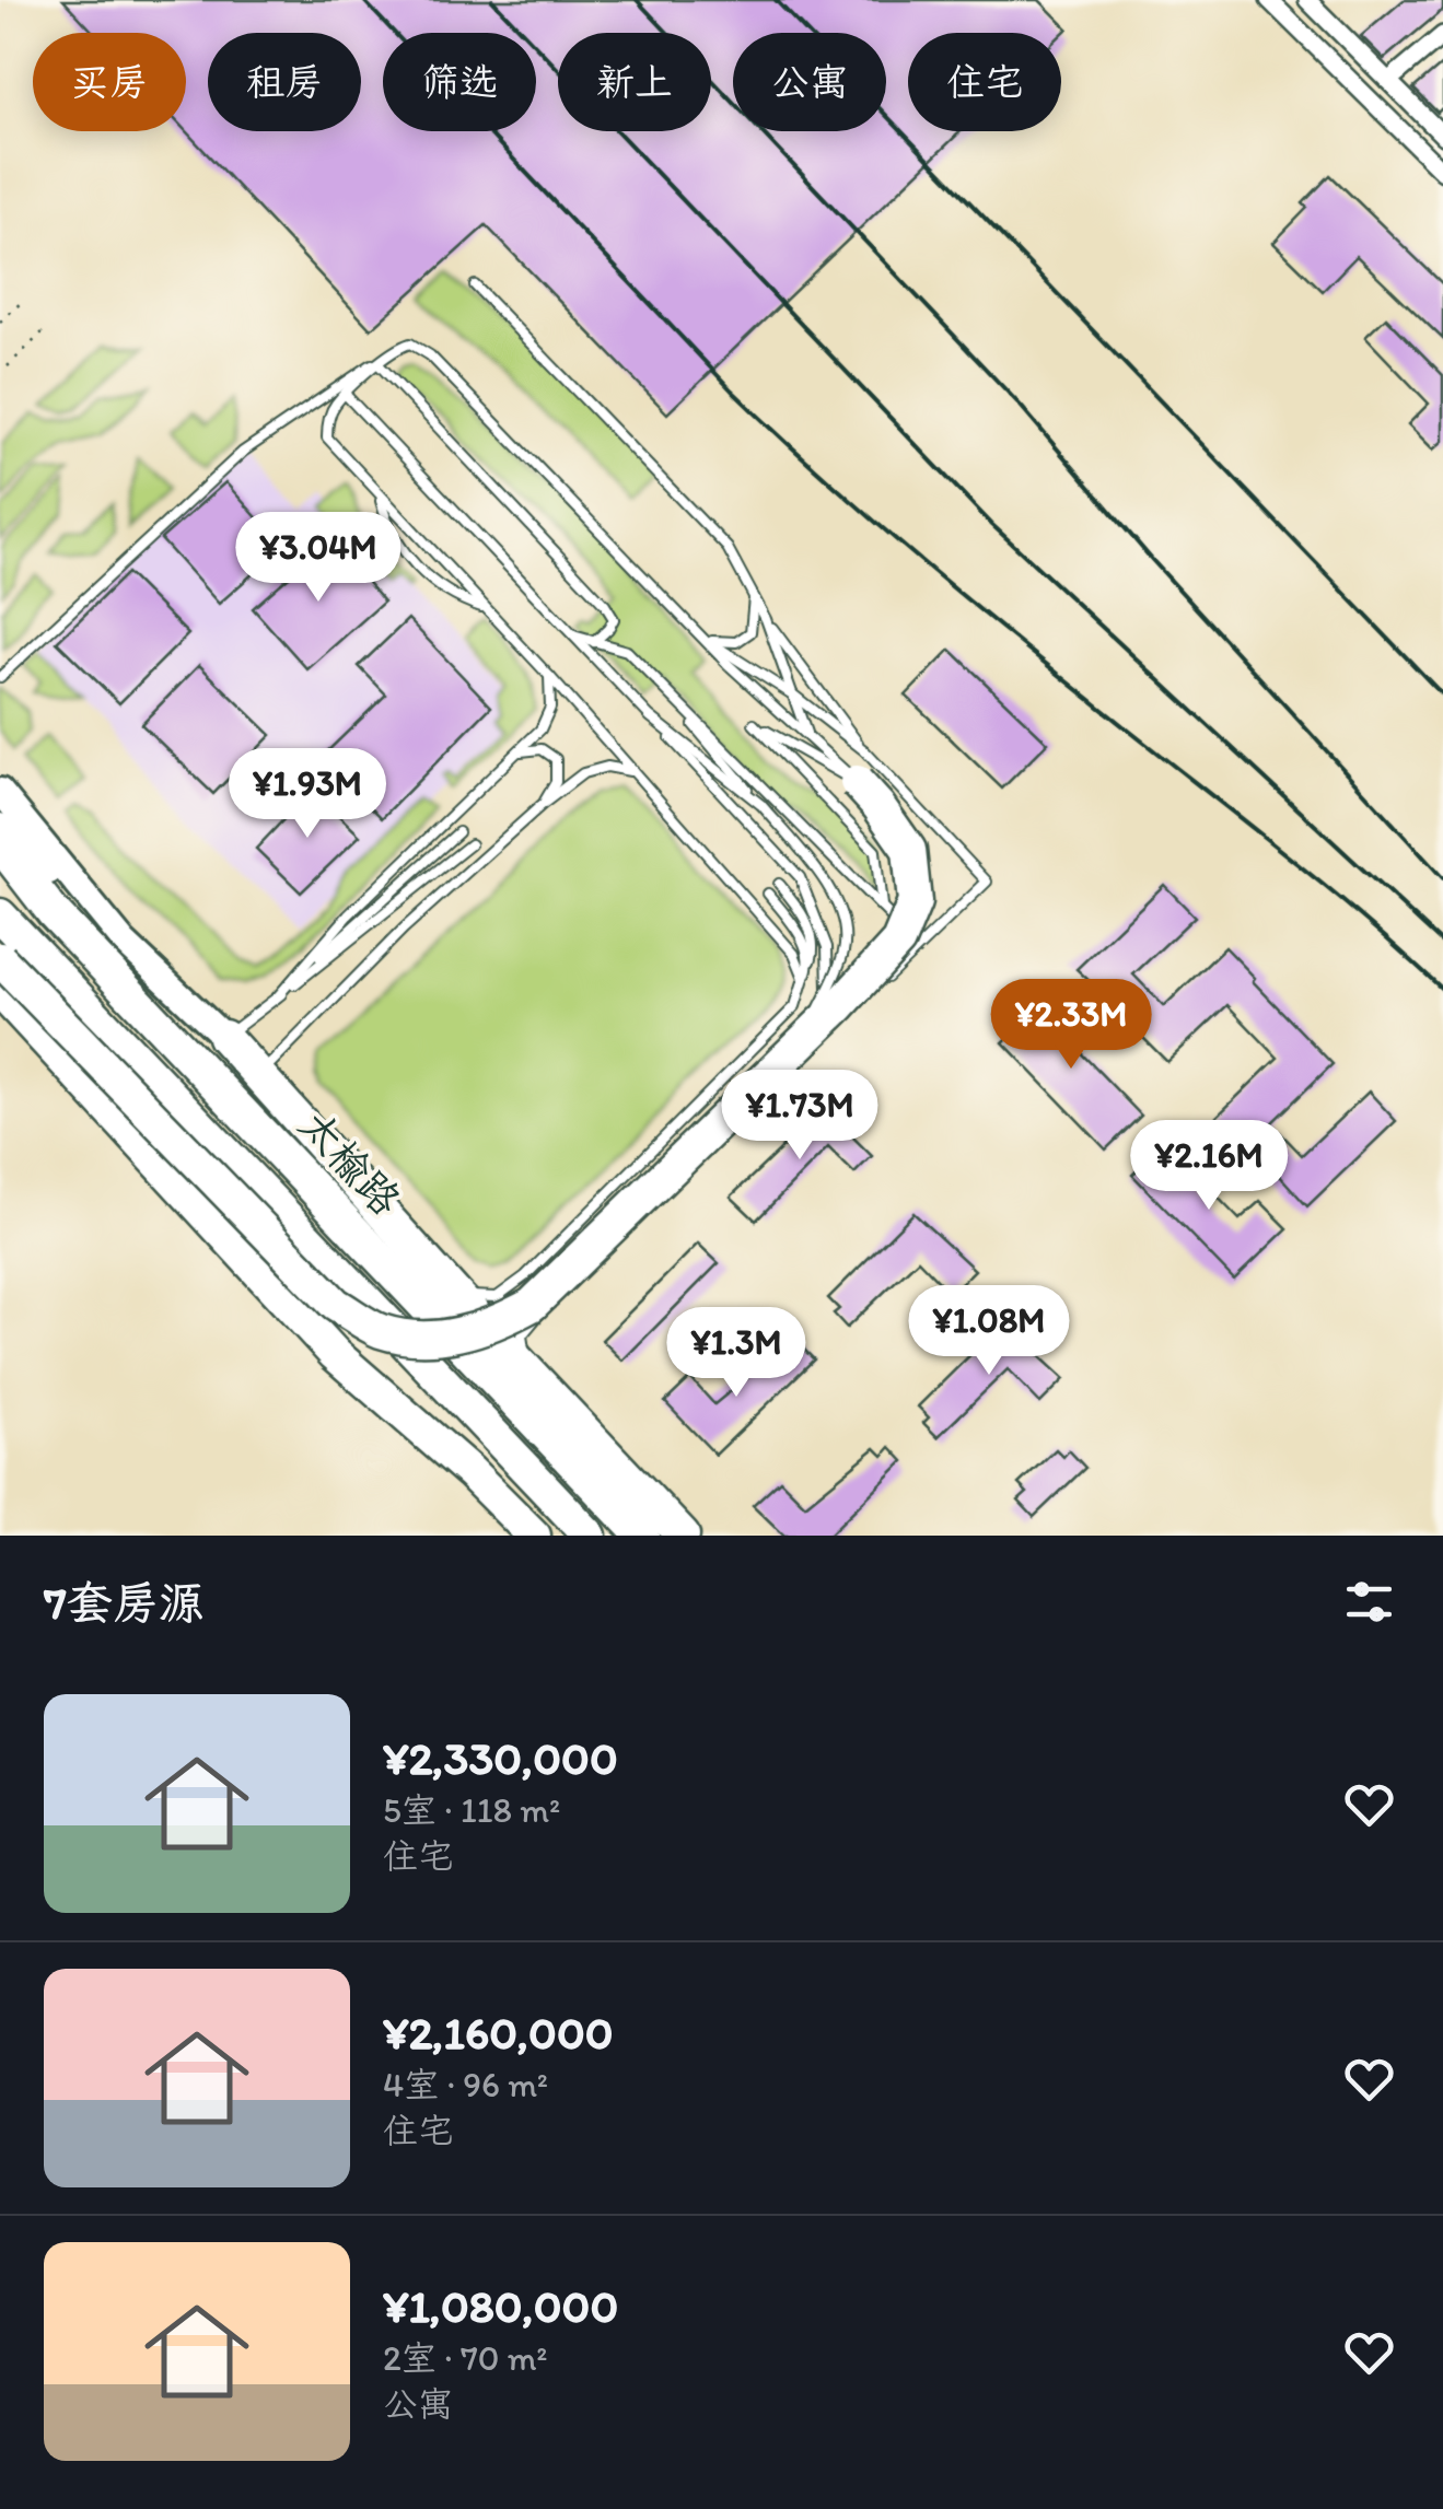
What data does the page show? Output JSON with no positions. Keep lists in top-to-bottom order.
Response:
{
  "streets": {
    "highway": ["太榆路"]
  },
  "page": {
    "chip": [
      "买房",
      "租房",
      "筛选",
      "新上",
      "公寓",
      "住宅"
    ],
    "price": [
      "¥3.04M",
      "¥1.93M",
      "¥2.33M",
      "¥1.73M",
      "¥2.16M",
      "¥1.08M",
      "¥1.3M"
    ],
    "heading": "7套房源",
    "list": [
      {
        "name": "¥2,330,000",
        "note": "5室 · 118 m² · 住宅"
      },
      {
        "name": "¥2,160,000",
        "note": "4室 · 96 m² · 住宅"
      },
      {
        "name": "¥1,080,000",
        "note": "2室 · 70 m² · 公寓"
      }
    ]
  }
}
